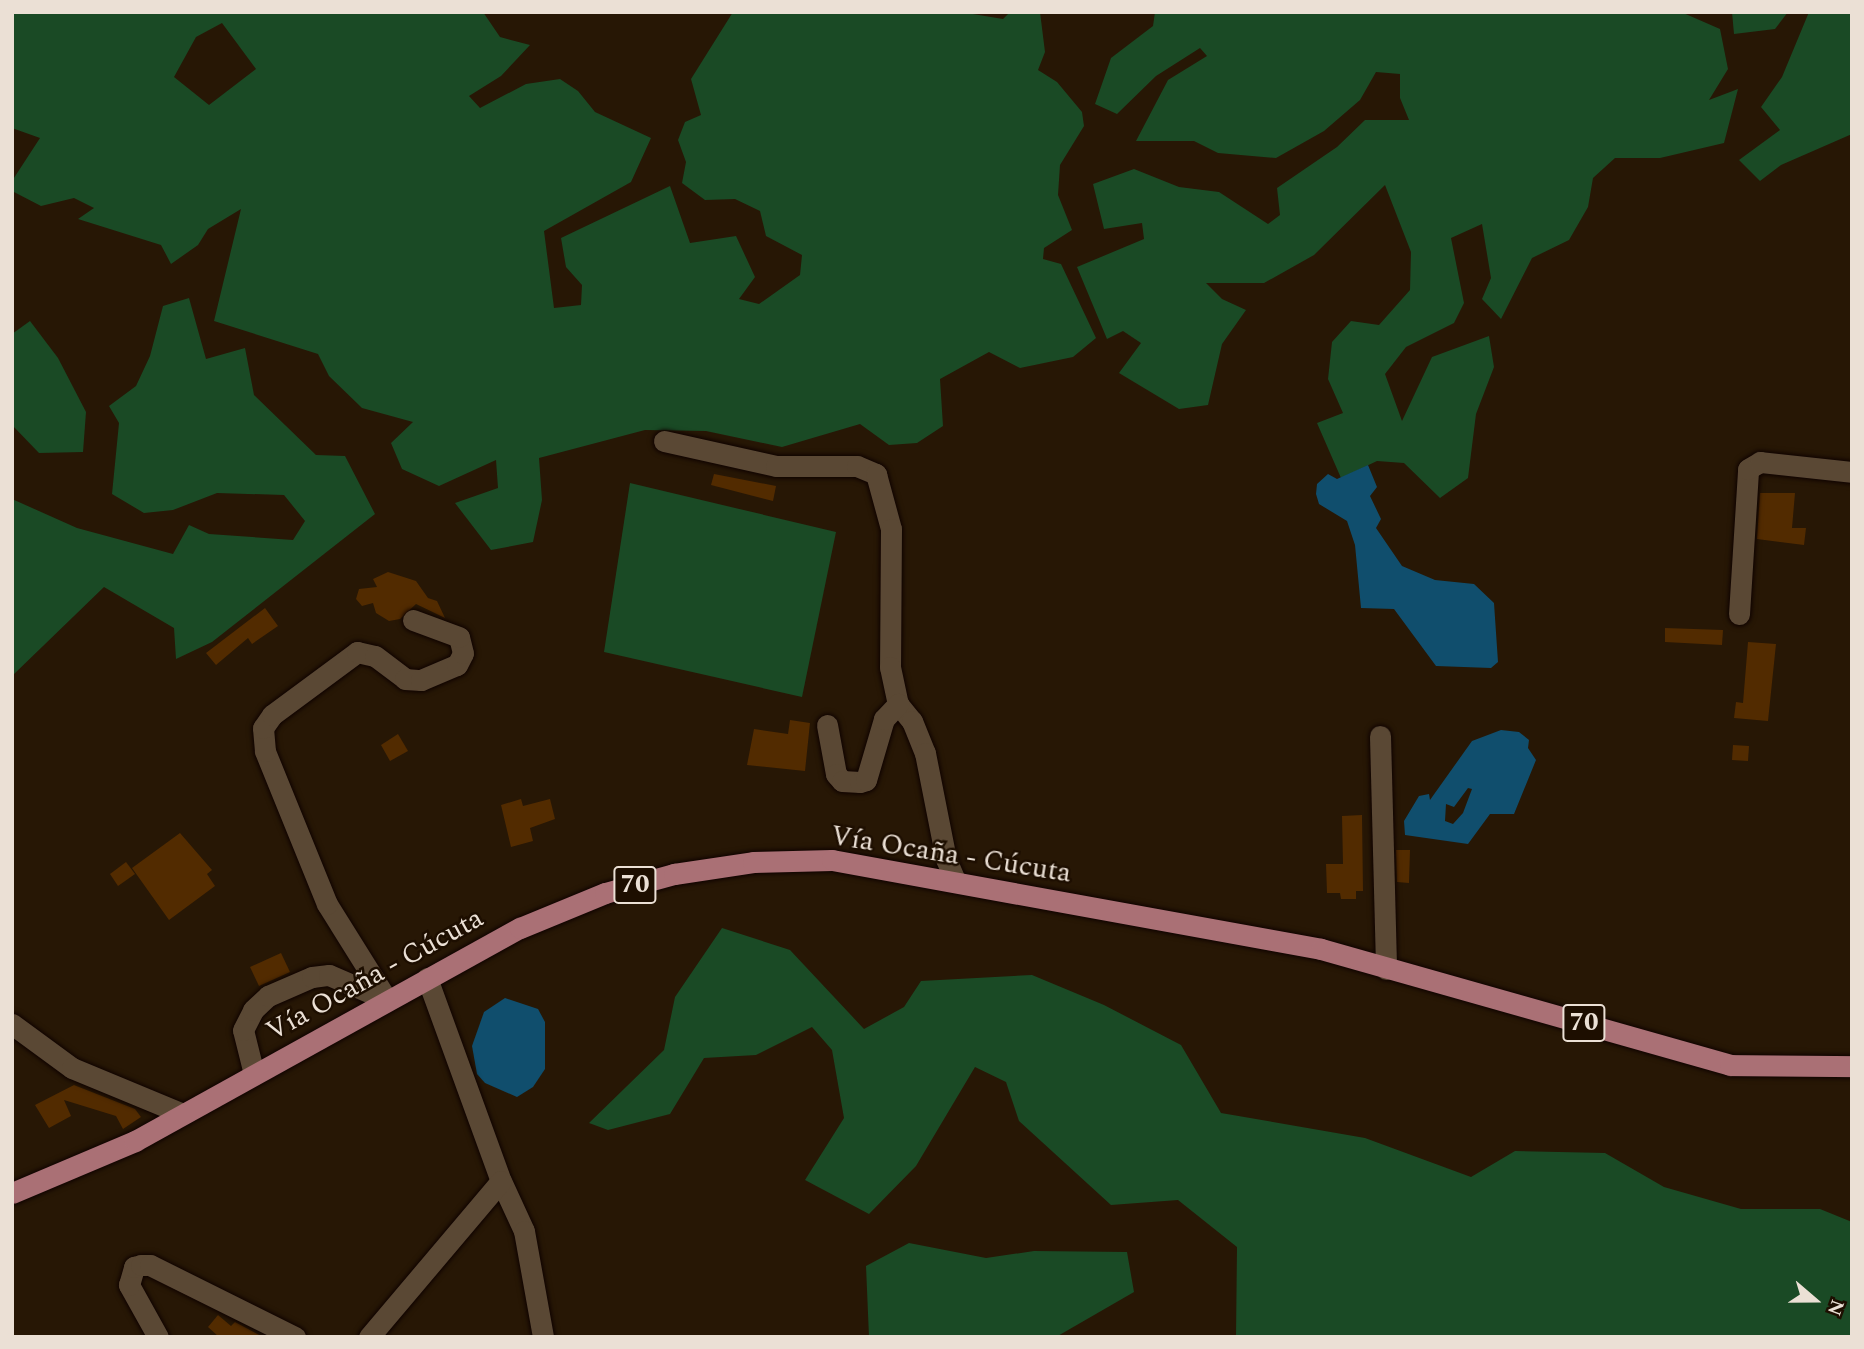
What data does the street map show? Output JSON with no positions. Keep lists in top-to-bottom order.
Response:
{
  "streets": {
    "main road": ["Vía Ocaña - Cúcuta", "70"]
  },
  "north": "right"
}
